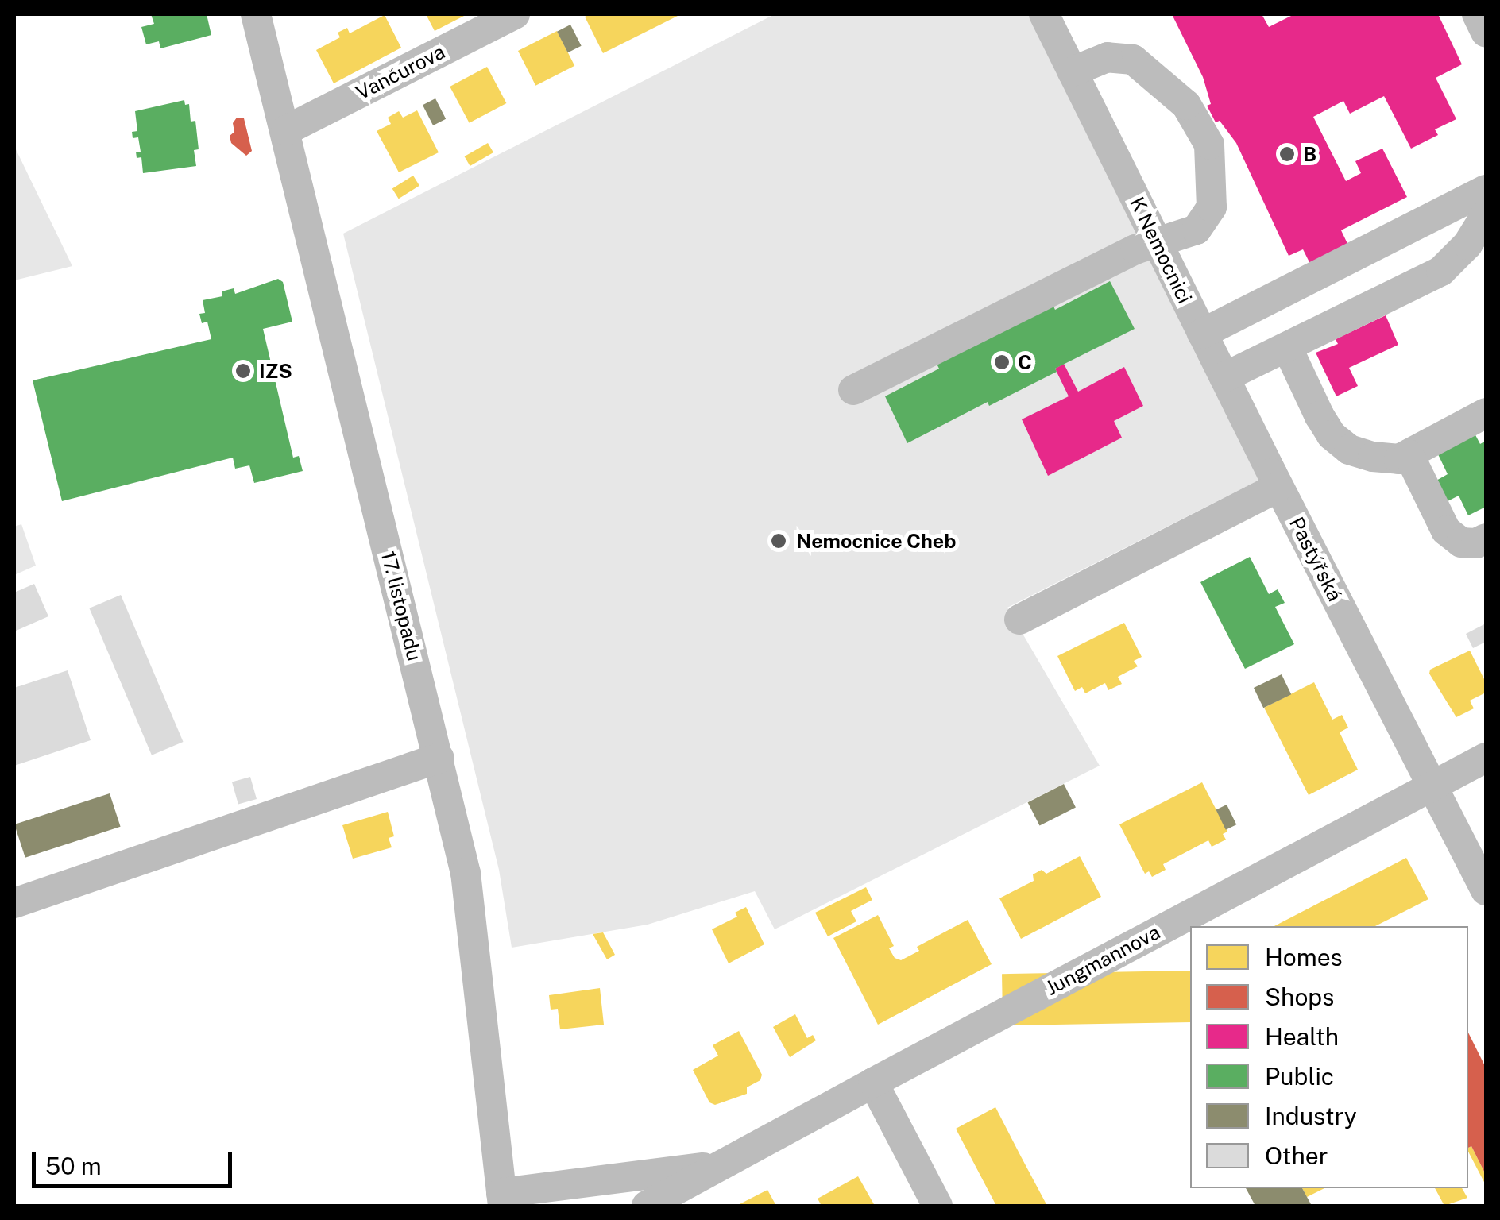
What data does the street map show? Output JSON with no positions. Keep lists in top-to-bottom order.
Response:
{
  "streets": {
    "street": [
      "Vančurova",
      "K Nemocnici",
      "Pastýřská",
      "17. listopadu",
      "Jungmannova"
    ]
  },
  "crossings": [
    ["Vančurova", "17. listopadu"],
    ["K Nemocnici", "Pastýřská"],
    ["Pastýřská", "Jungmannova"],
    ["17. listopadu", "Jungmannova"]
  ],
  "places": [
    "B",
    "C",
    "IZS",
    "Nemocnice Cheb"
  ],
  "legend": [
    "Homes",
    "Shops",
    "Health",
    "Public",
    "Industry",
    "Other"
  ],
  "scale_bar": "50 m"
}
